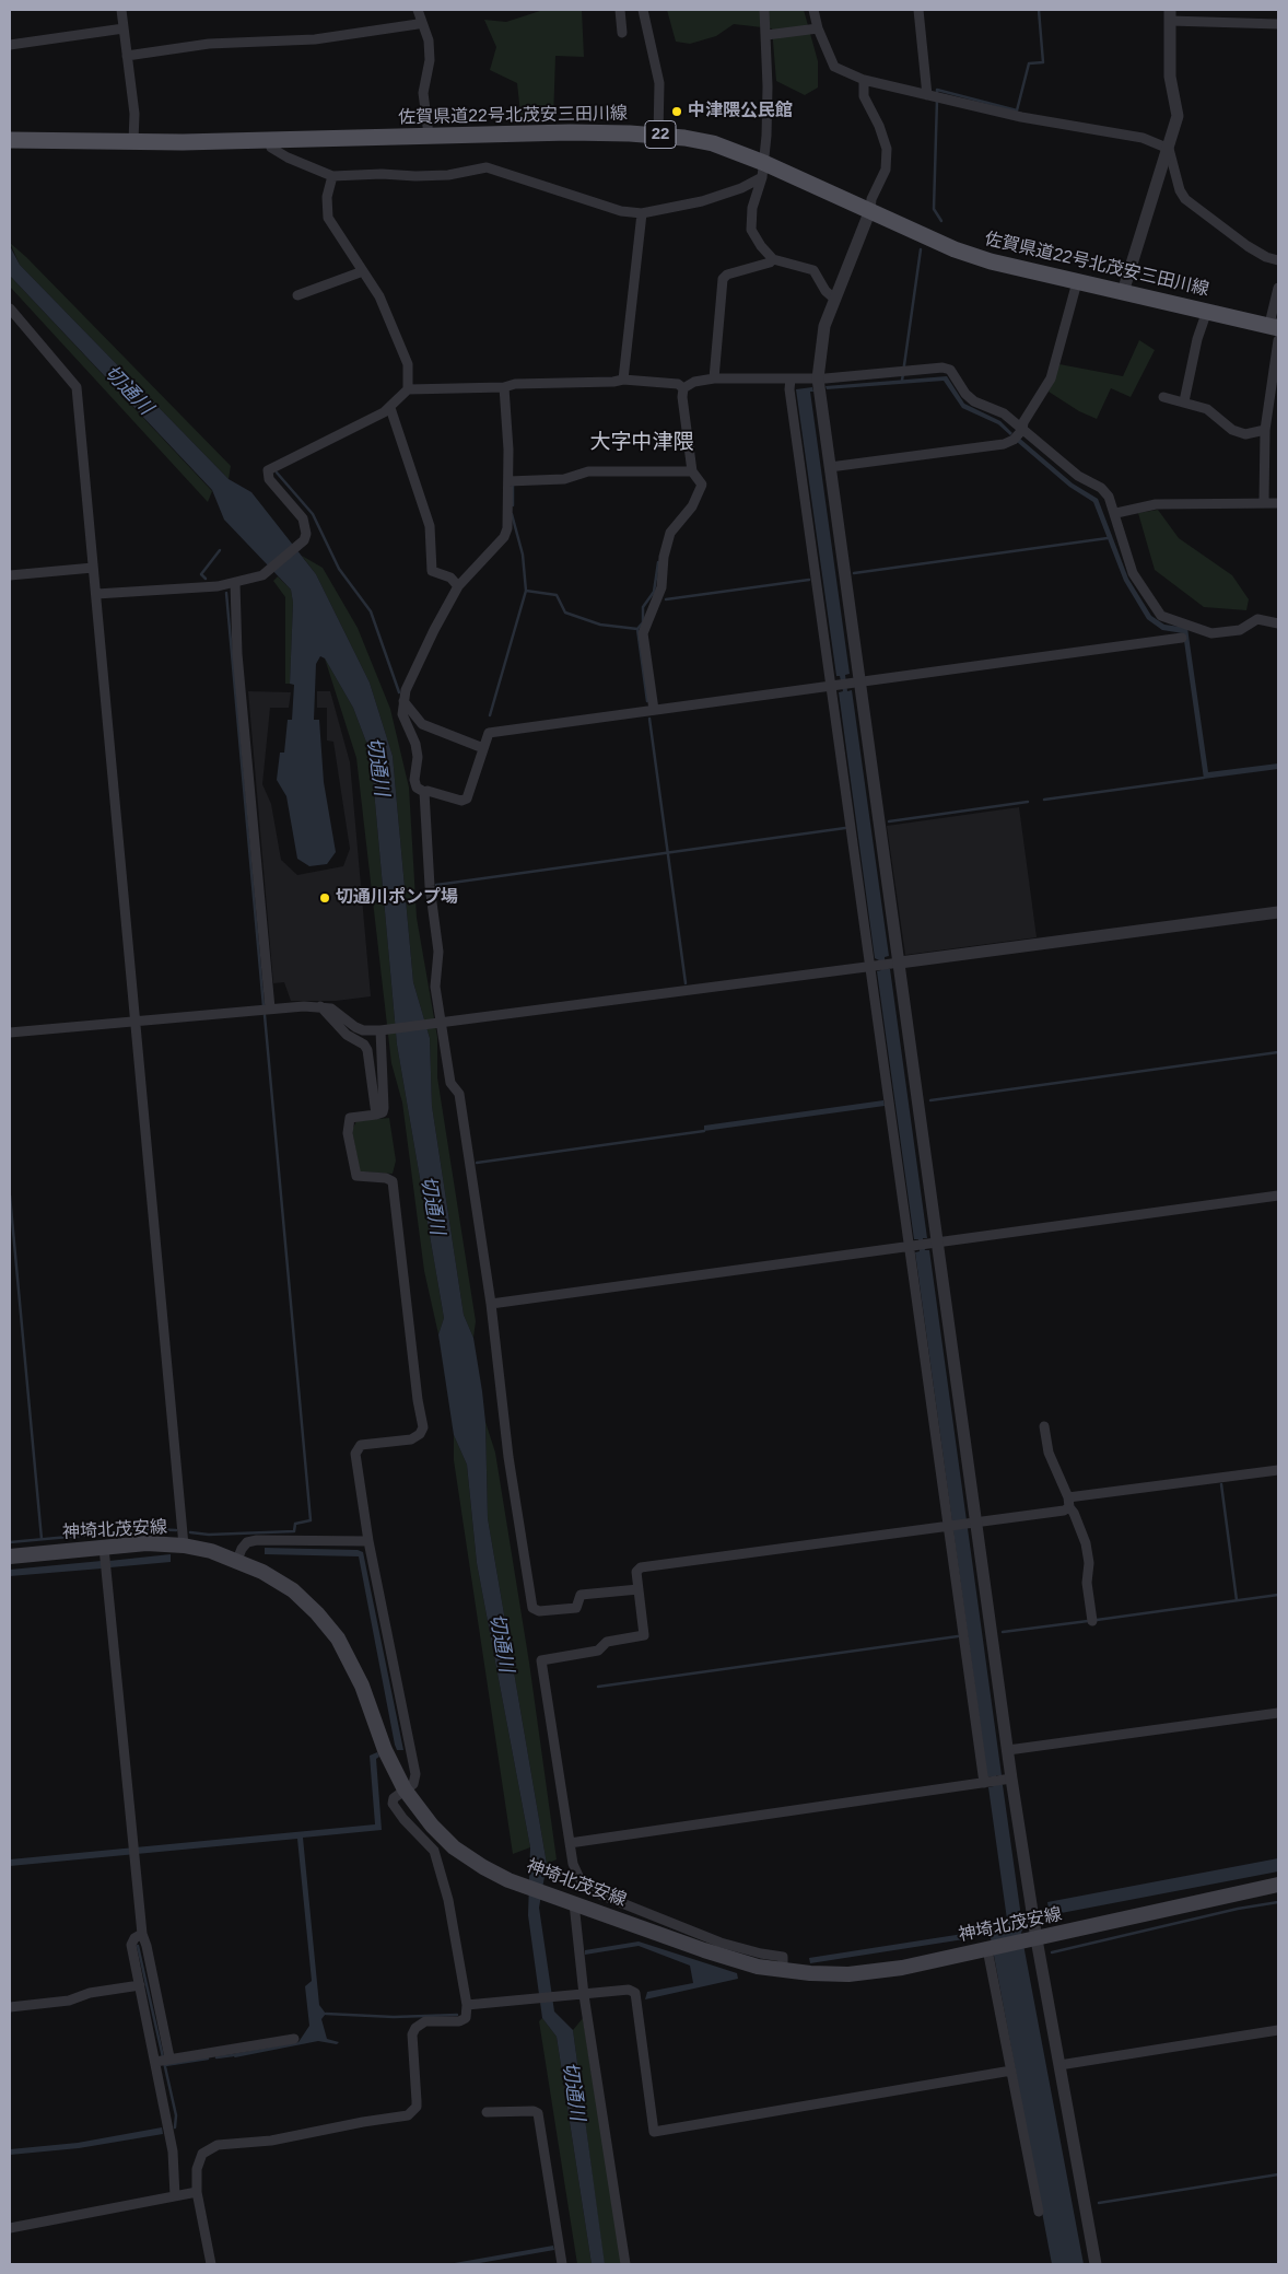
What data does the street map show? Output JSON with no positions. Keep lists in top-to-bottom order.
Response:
{
  "streets": {
    "main road": ["佐賀県道22号北茂安三田川線", "22", "神埼北茂安線"]
  },
  "districts": ["大字中津隈"],
  "water": ["切通川"],
  "places": ["中津隈公民館", "切通川ポンプ場"]
}
